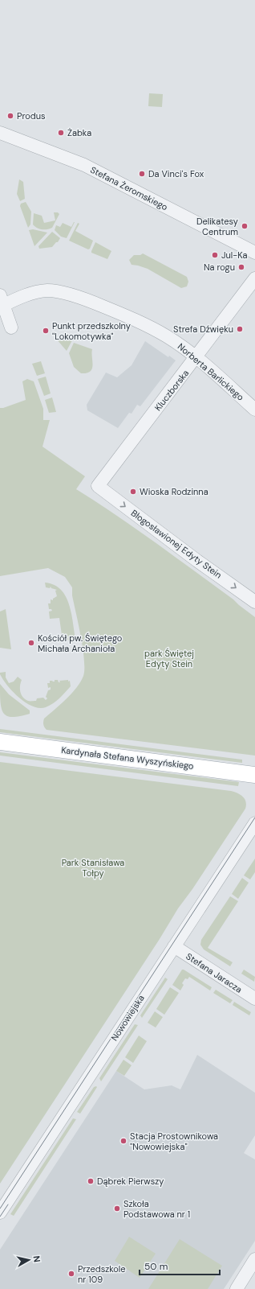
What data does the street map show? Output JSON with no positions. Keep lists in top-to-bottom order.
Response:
{
  "streets": {
    "main road": ["Kardynała Stefana Wyszyńskiego"],
    "street": [
      "Stefana Żeromskiego",
      "Norberta Barlickiego",
      "Kluczborska",
      "Błogosławionej Edyty Stein",
      "Stefana Jaracza",
      "Nowowiejska"
    ]
  },
  "crossings": [
    ["Norberta Barlickiego", "Kluczborska"],
    ["Kluczborska", "Błogosławionej Edyty Stein"],
    ["Stefana Jaracza", "Nowowiejska"]
  ],
  "one_way": ["Błogosławionej Edyty Stein"],
  "parks": ["park Świętej Edyty Stein", "Park Stanisława Tołpy"],
  "places": [
    "Produs",
    "Żabka",
    "Da Vinci's Fox",
    "Delikatesy Centrum",
    "Jul-Ka",
    "Na rogu",
    "Strefa Dźwięku",
    "Punkt przedszkolny \"Lokomotywka\"",
    "Wioska Rodzinna",
    "Kościół pw. Świętego Michała Archanioła",
    "Stacja Prostownikowa \"Nowowiejska\"",
    "Dąbrek Pierwszy",
    "Szkoła Podstawowa nr 1",
    "Przedszkole nr 109"
  ],
  "scale_bar": "50 m",
  "north": "right"
}
